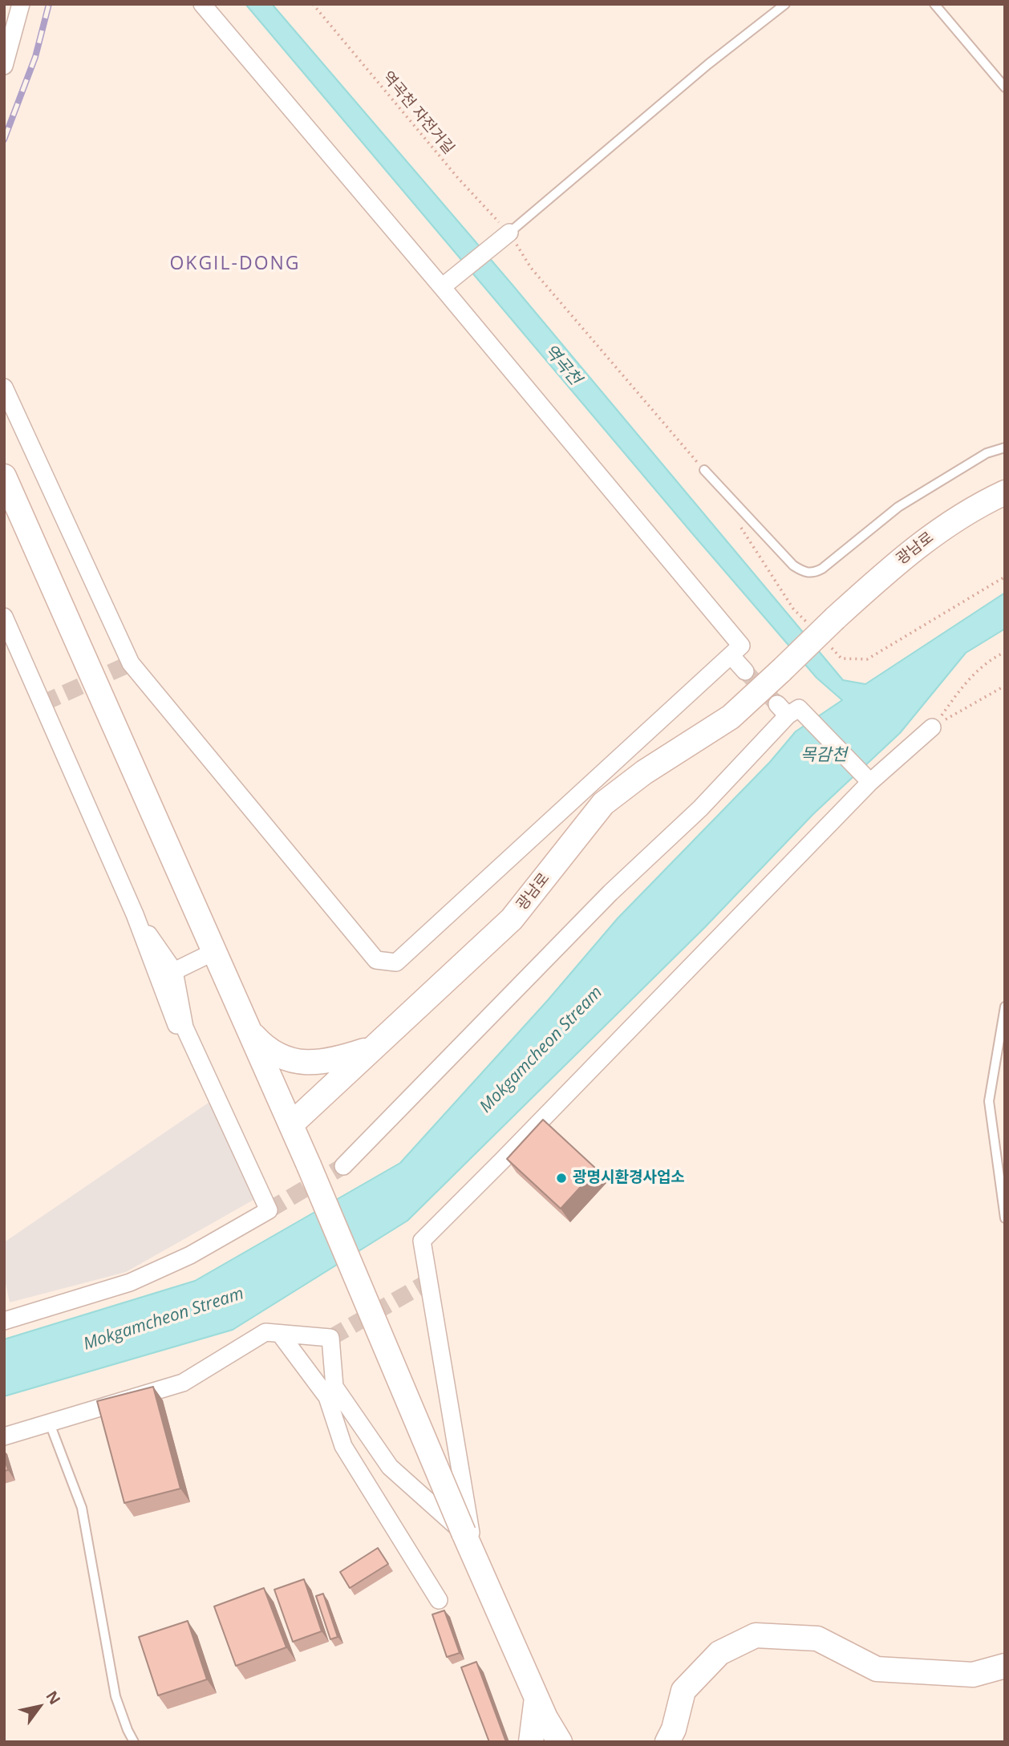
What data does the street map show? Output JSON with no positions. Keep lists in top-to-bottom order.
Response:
{
  "streets": {
    "main road": ["광남로"],
    "path": ["역곡천 자전거길"]
  },
  "districts": ["OKGIL-DONG"],
  "water": ["역곡천", "목감천", "Mokgamcheon Stream"],
  "places": ["광명시환경사업소"],
  "north": "top right"
}
